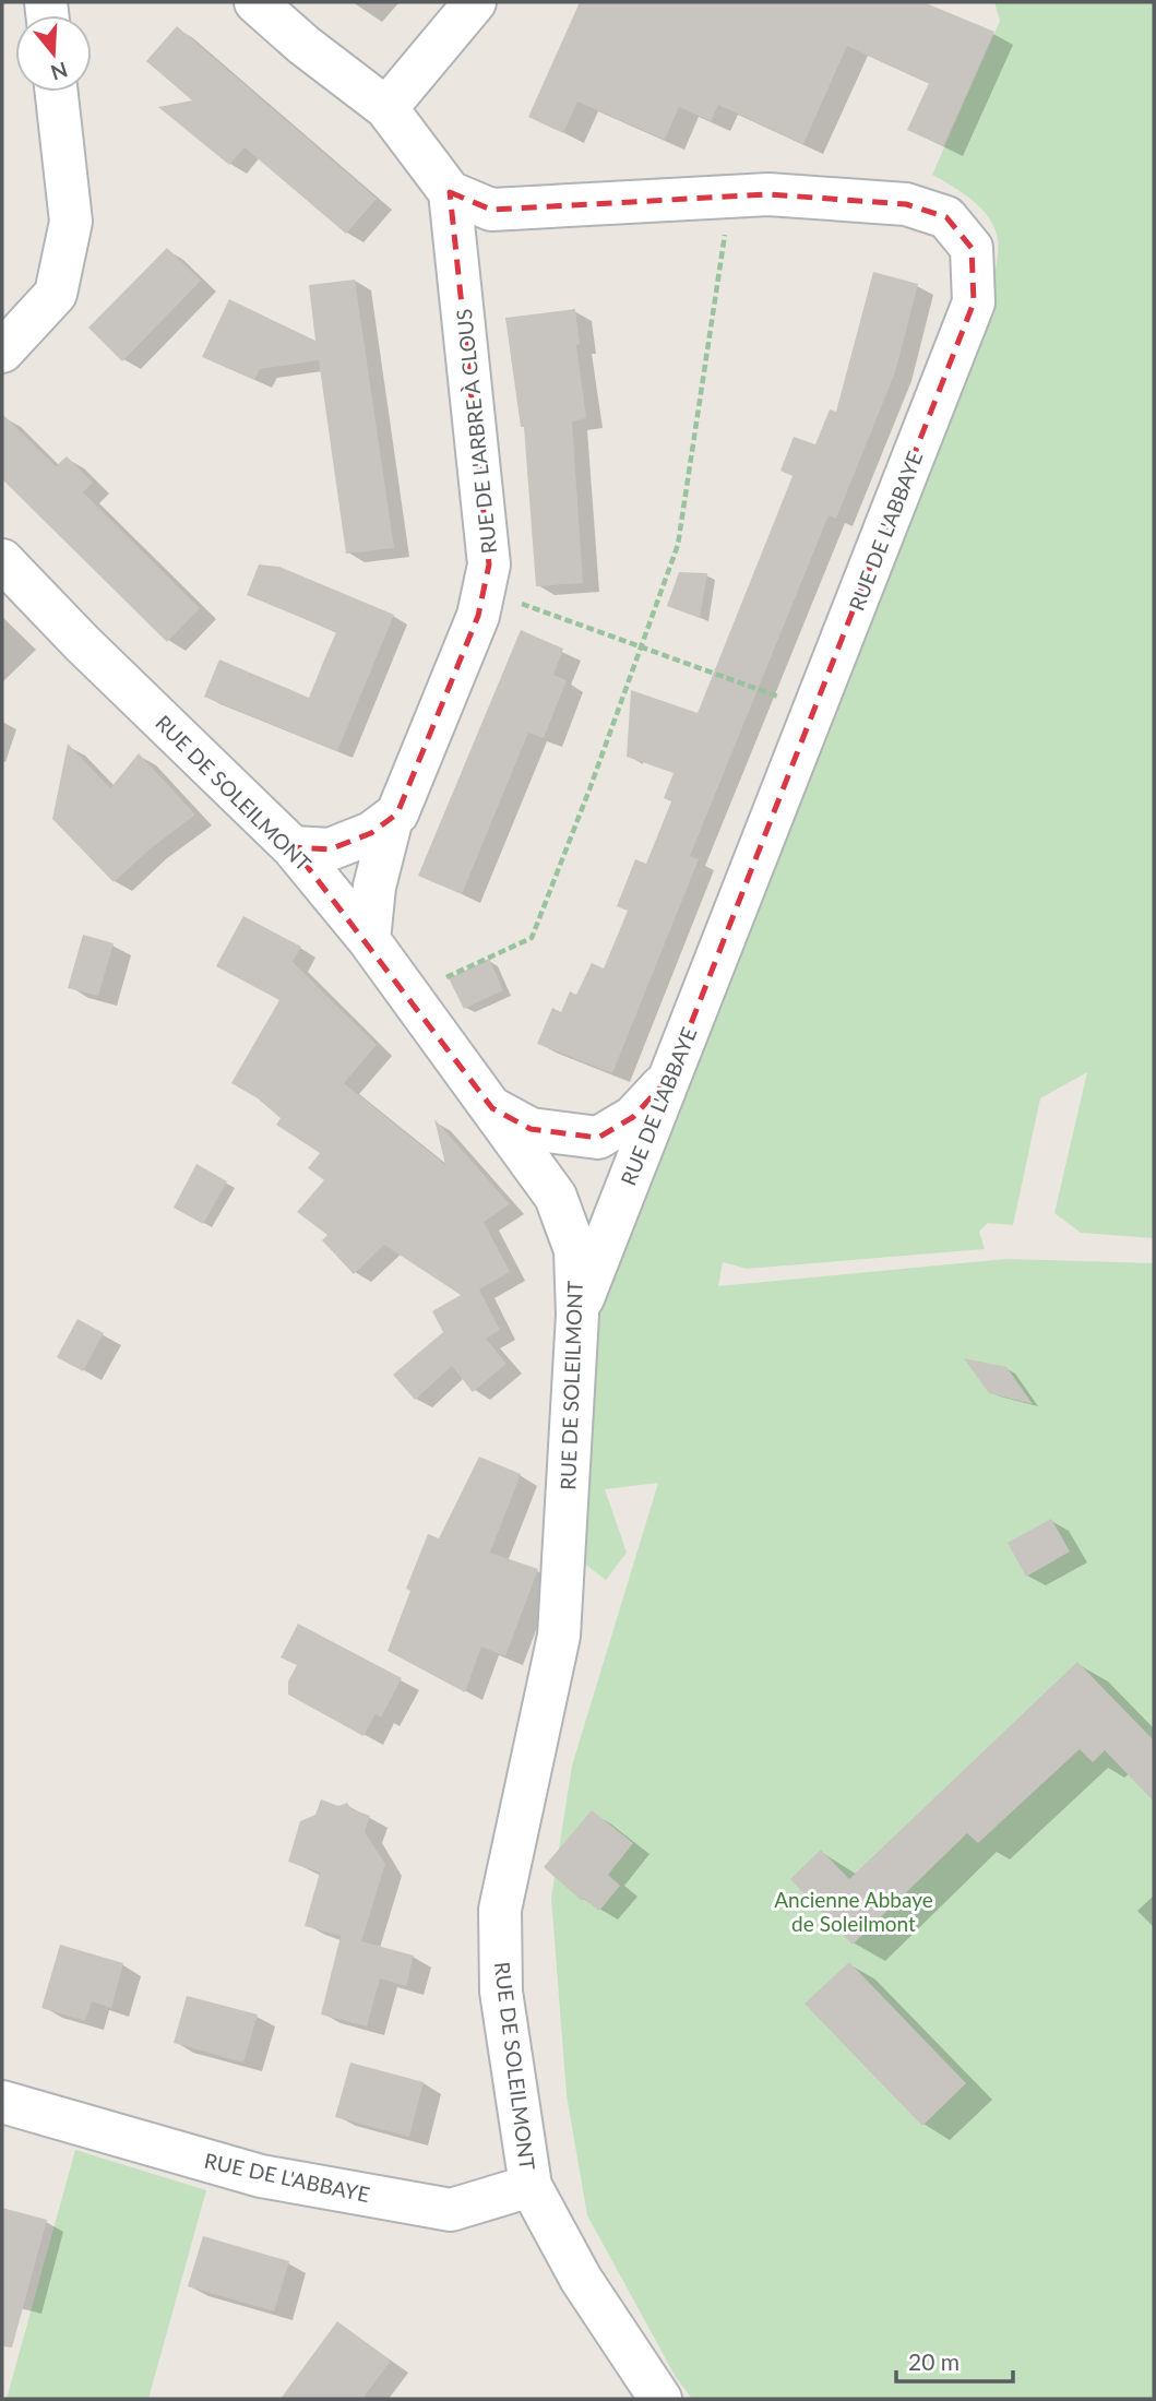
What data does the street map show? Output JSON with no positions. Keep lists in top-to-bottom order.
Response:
{
  "streets": {
    "street": ["RUE DE L'ARBRE À CLOUS", "RUE DE L'ABBAYE", "RUE DE SOLEILMONT"]
  },
  "crossings": [
    ["RUE DE L'ARBRE À CLOUS", "RUE DE L'ABBAYE"],
    ["RUE DE L'ARBRE À CLOUS", "RUE DE SOLEILMONT"],
    ["RUE DE L'ABBAYE", "RUE DE SOLEILMONT"]
  ],
  "parks": ["Ancienne Abbaye de Soleilmont"],
  "scale_bar": "20 m",
  "north": "bottom"
}
